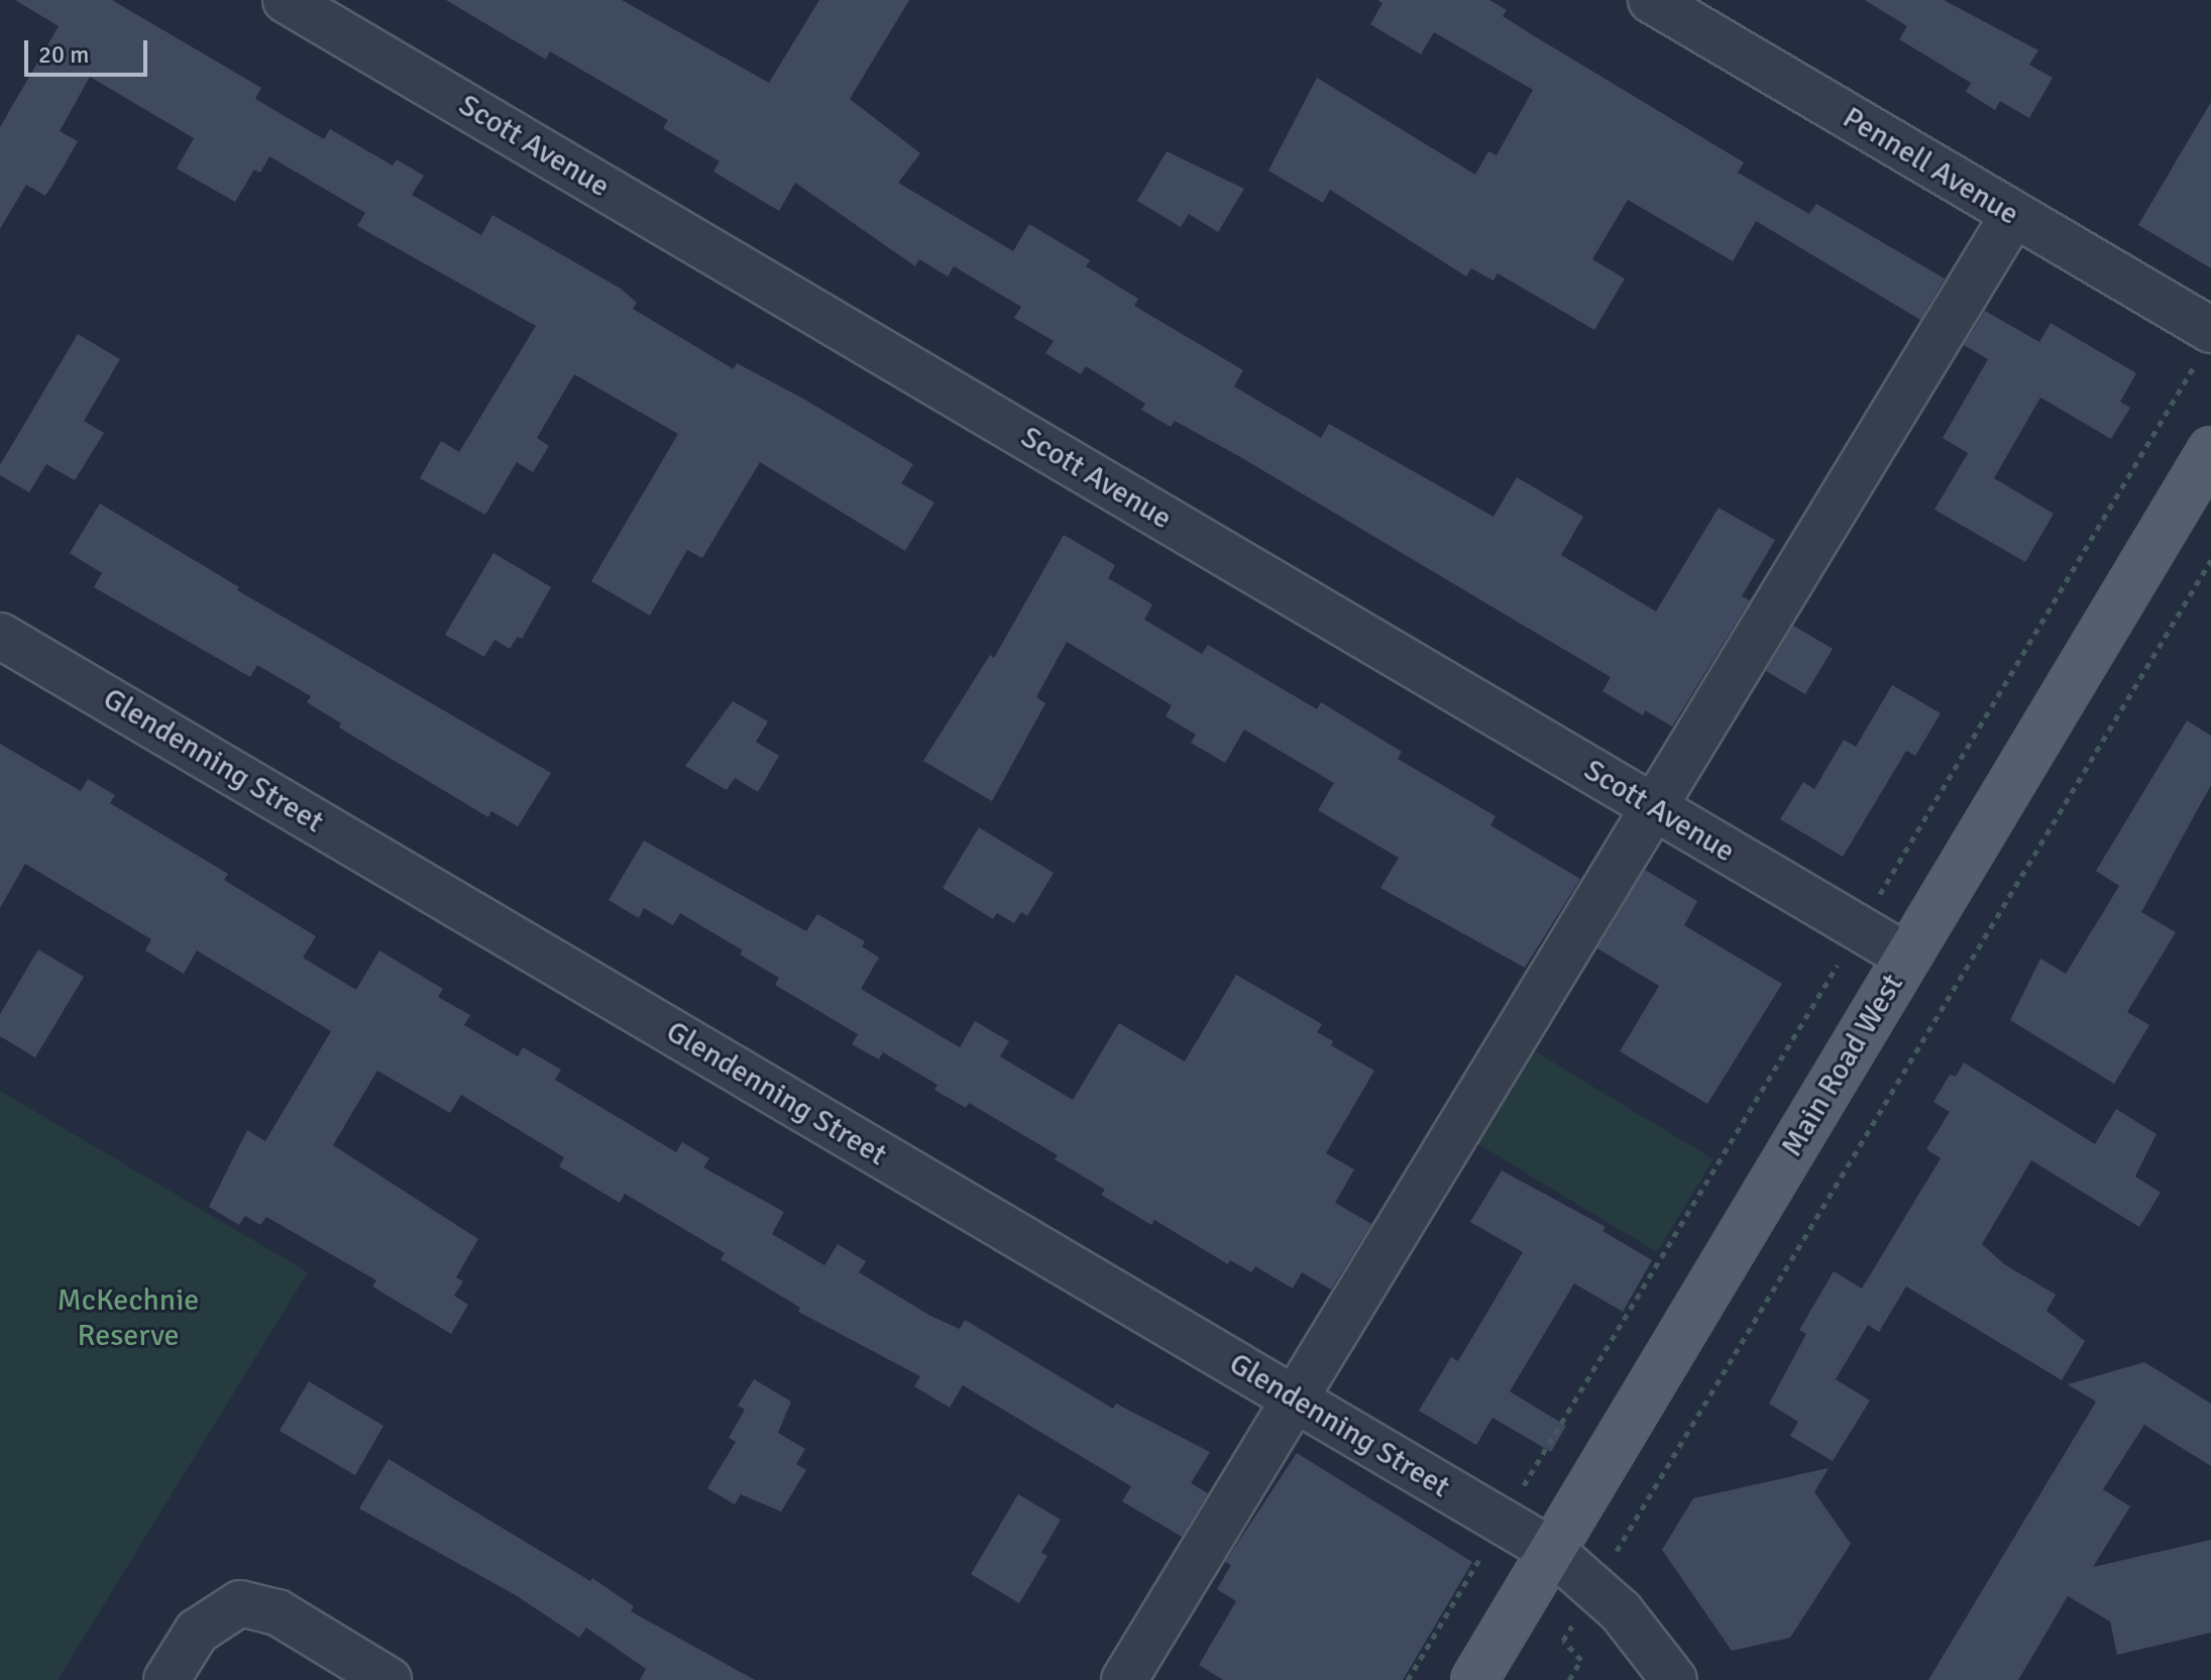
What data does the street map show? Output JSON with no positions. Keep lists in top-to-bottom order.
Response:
{
  "streets": {
    "main road": ["Main Road West"],
    "street": ["Scott Avenue", "Pennell Avenue", "Glendenning Street"]
  },
  "crossings": [
    ["Scott Avenue", "Main Road West"],
    ["Glendenning Street", "Main Road West"]
  ],
  "parks": ["McKechnie Reserve"],
  "scale_bar": "20 m"
}
